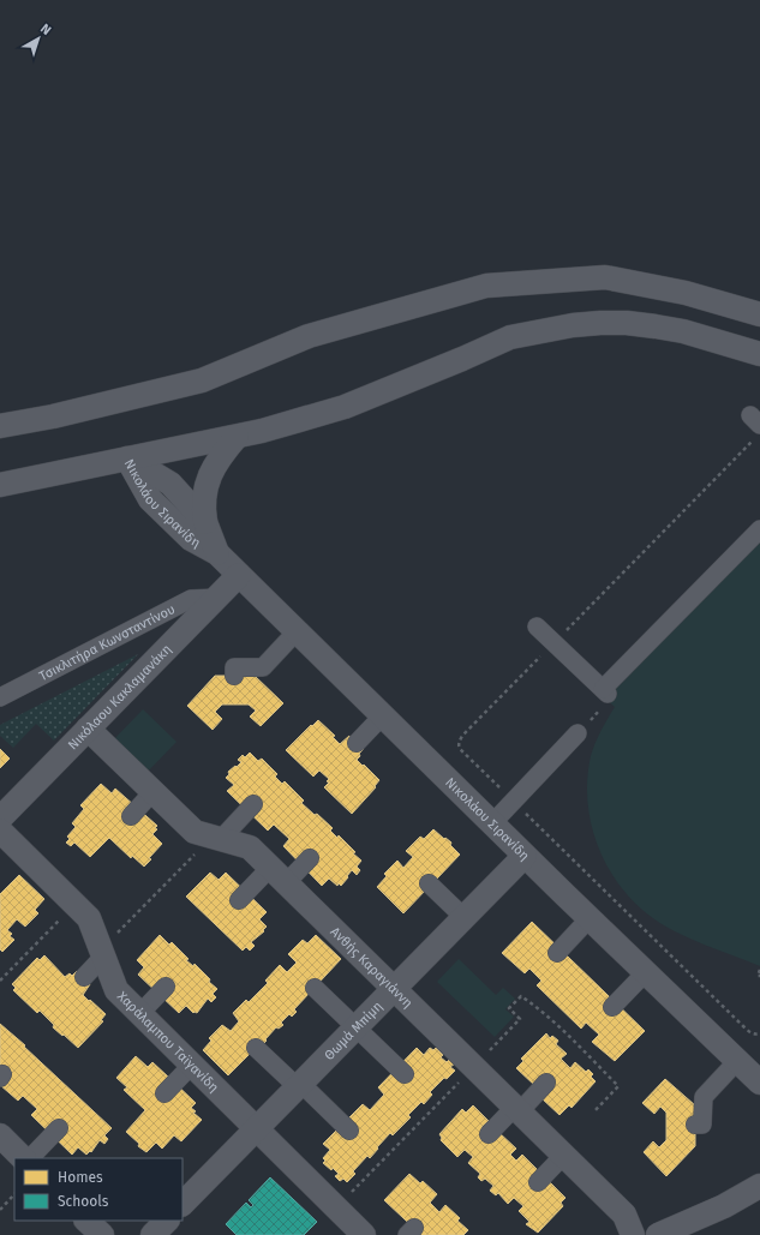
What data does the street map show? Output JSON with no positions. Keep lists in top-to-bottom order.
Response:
{
  "streets": {
    "street": [
      "Νικολάου Σιρανίδη",
      "Τσικλιτήρα Κωνσταντίνου",
      "Νικόλαου Κακλαμανάκη",
      "Ανθής Καραγιάννη",
      "Θωμά Μπίμη",
      "Χαράλαμπου Ταϊγανίδη"
    ]
  },
  "crossings": [
    ["Νικολάου Σιρανίδη", "Νικόλαου Κακλαμανάκη"],
    ["Νικολάου Σιρανίδη", "Θωμά Μπίμη"],
    ["Τσικλιτήρα Κωνσταντίνου", "Νικόλαου Κακλαμανάκη"],
    ["Νικόλαου Κακλαμανάκη", "Ανθής Καραγιάννη"],
    ["Ανθής Καραγιάννη", "Θωμά Μπίμη"],
    ["Θωμά Μπίμη", "Χαράλαμπου Ταϊγανίδη"]
  ],
  "legend": ["Homes", "Schools"],
  "north": "top right"
}
